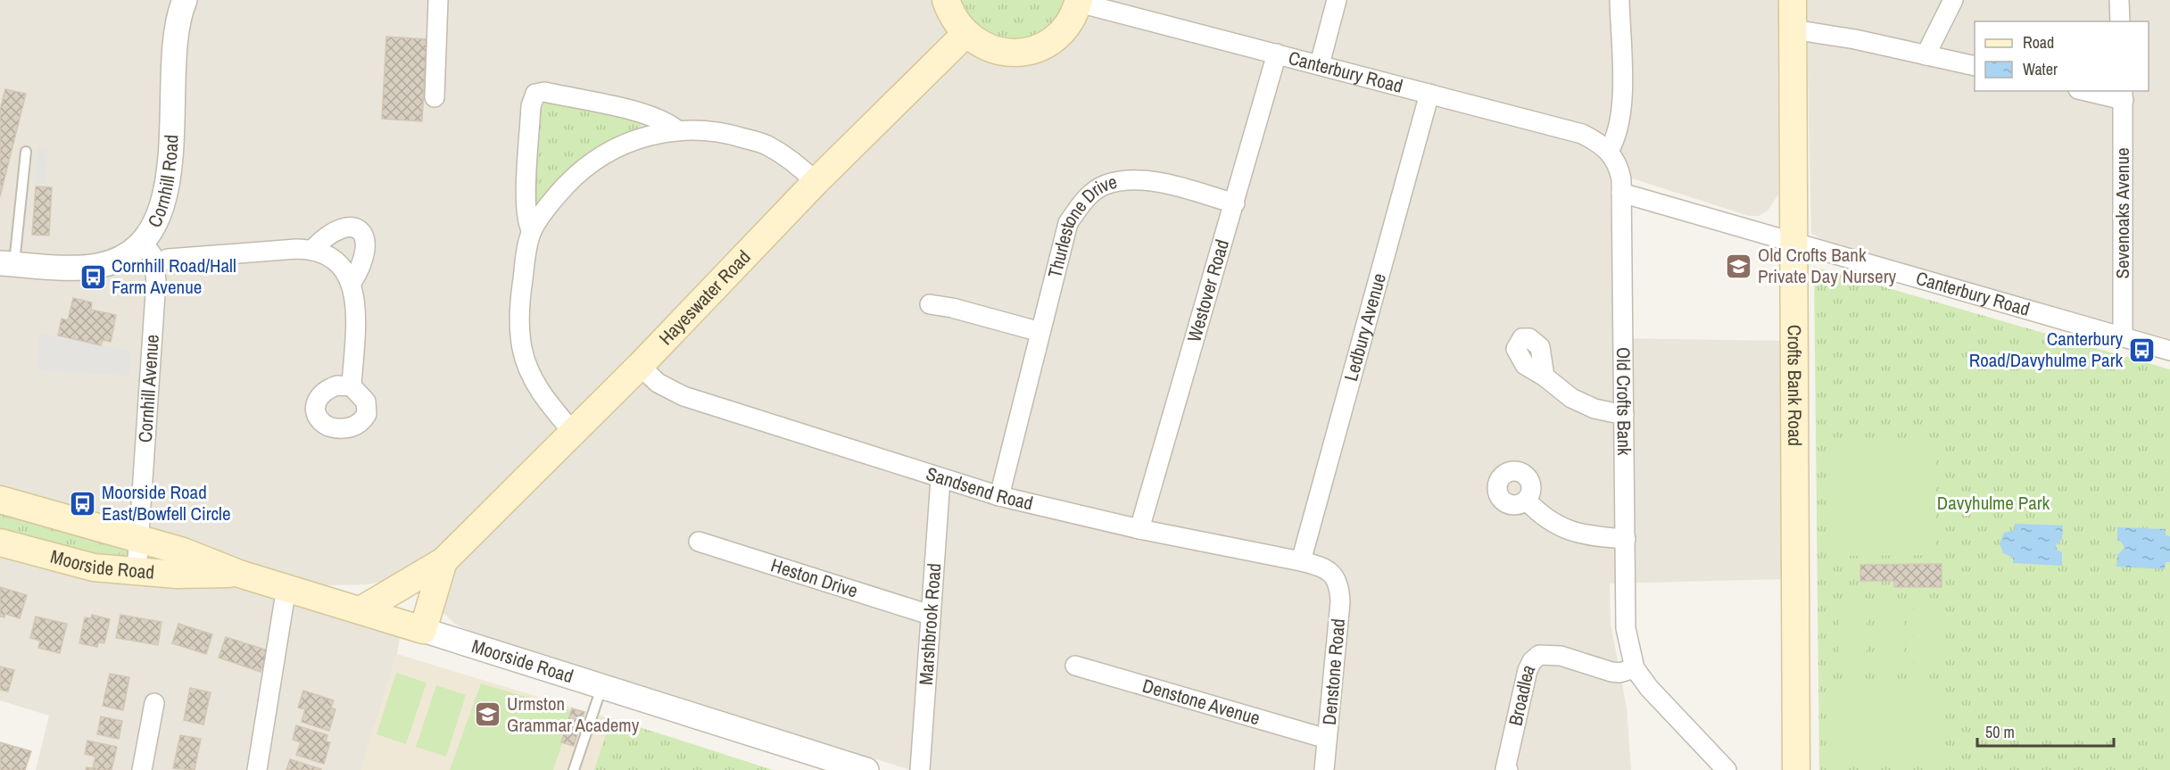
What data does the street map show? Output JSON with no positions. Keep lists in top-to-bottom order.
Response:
{
  "streets": {
    "main road": ["Hayeswater Road", "Crofts Bank Road", "Moorside Road"],
    "street": [
      "Canterbury Road",
      "Cornhill Road",
      "Sevenoaks Avenue",
      "Thurlestone Drive",
      "Westover Road",
      "Ledbury Avenue",
      "Cornhill Avenue",
      "Old Crofts Bank",
      "Sandsend Road",
      "Heston Drive",
      "Marshbrook Road",
      "Denstone Road",
      "Broadlea",
      "Denstone Avenue"
    ]
  },
  "crossings": [
    ["Canterbury Road", "Sevenoaks Avenue"],
    ["Canterbury Road", "Westover Road"],
    ["Canterbury Road", "Ledbury Avenue"],
    ["Canterbury Road", "Crofts Bank Road"],
    ["Canterbury Road", "Old Crofts Bank"],
    ["Thurlestone Drive", "Westover Road"],
    ["Thurlestone Drive", "Sandsend Road"],
    ["Westover Road", "Sandsend Road"],
    ["Hayeswater Road", "Sandsend Road"],
    ["Hayeswater Road", "Moorside Road"],
    ["Ledbury Avenue", "Sandsend Road"],
    ["Cornhill Avenue", "Moorside Road"],
    ["Old Crofts Bank", "Broadlea"],
    ["Sandsend Road", "Marshbrook Road"],
    ["Sandsend Road", "Denstone Road"],
    ["Heston Drive", "Marshbrook Road"],
    ["Denstone Road", "Denstone Avenue"]
  ],
  "parks": ["Davyhulme Park"],
  "places": {
    "school or university": ["Old Crofts Bank Private Day Nursery", "Urmston Grammar Academy"],
    "bus stop": ["Cornhill Road/Hall Farm Avenue", "Canterbury Road/Davyhulme Park", "Moorside Road East/Bowfell Circle"]
  },
  "legend": ["Road", "Water"],
  "scale_bar": "50 m"
}
